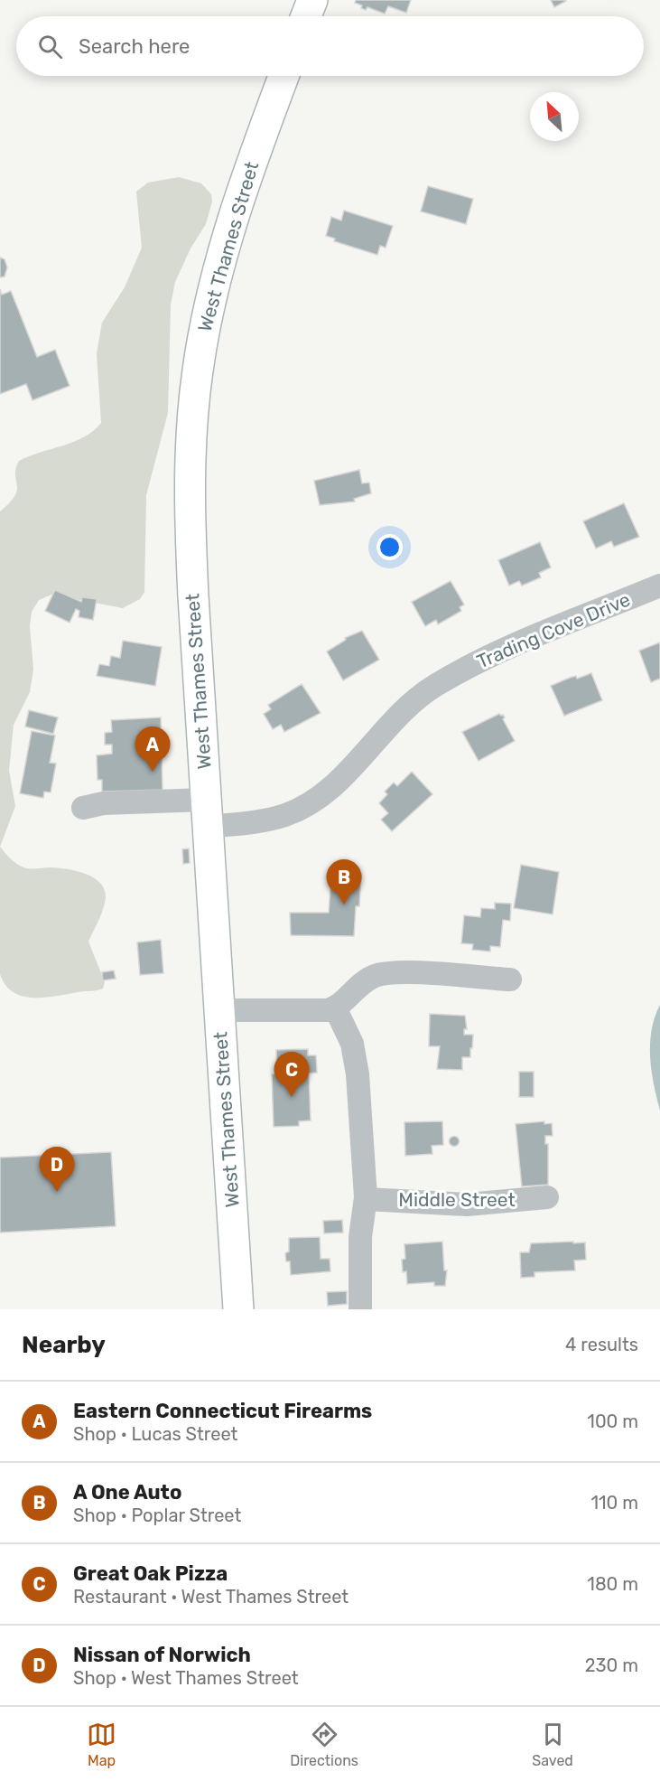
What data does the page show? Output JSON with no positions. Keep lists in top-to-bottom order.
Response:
{
  "streets": {
    "main road": ["West Thames Street"],
    "street": ["Trading Cove Drive", "Middle Street"]
  },
  "crossings": [
    ["West Thames Street", "Trading Cove Drive"]
  ],
  "north": "top left",
  "page": {
    "search": "Search here",
    "pins": [
      "A",
      "B",
      "C",
      "D"
    ],
    "heading": ["Nearby", "4 results"],
    "list": [
      {
        "mark": "A",
        "name": "Eastern Connecticut Firearms",
        "note": "Shop · Lucas Street",
        "value": "100 m"
      },
      {
        "mark": "B",
        "name": "A One Auto",
        "note": "Shop · Poplar Street",
        "value": "110 m"
      },
      {
        "mark": "C",
        "name": "Great Oak Pizza",
        "note": "Restaurant · West Thames Street",
        "value": "180 m"
      },
      {
        "mark": "D",
        "name": "Nissan of Norwich",
        "note": "Shop · West Thames Street",
        "value": "230 m"
      }
    ],
    "nav": ["Map", "Directions", "Saved"]
  }
}
